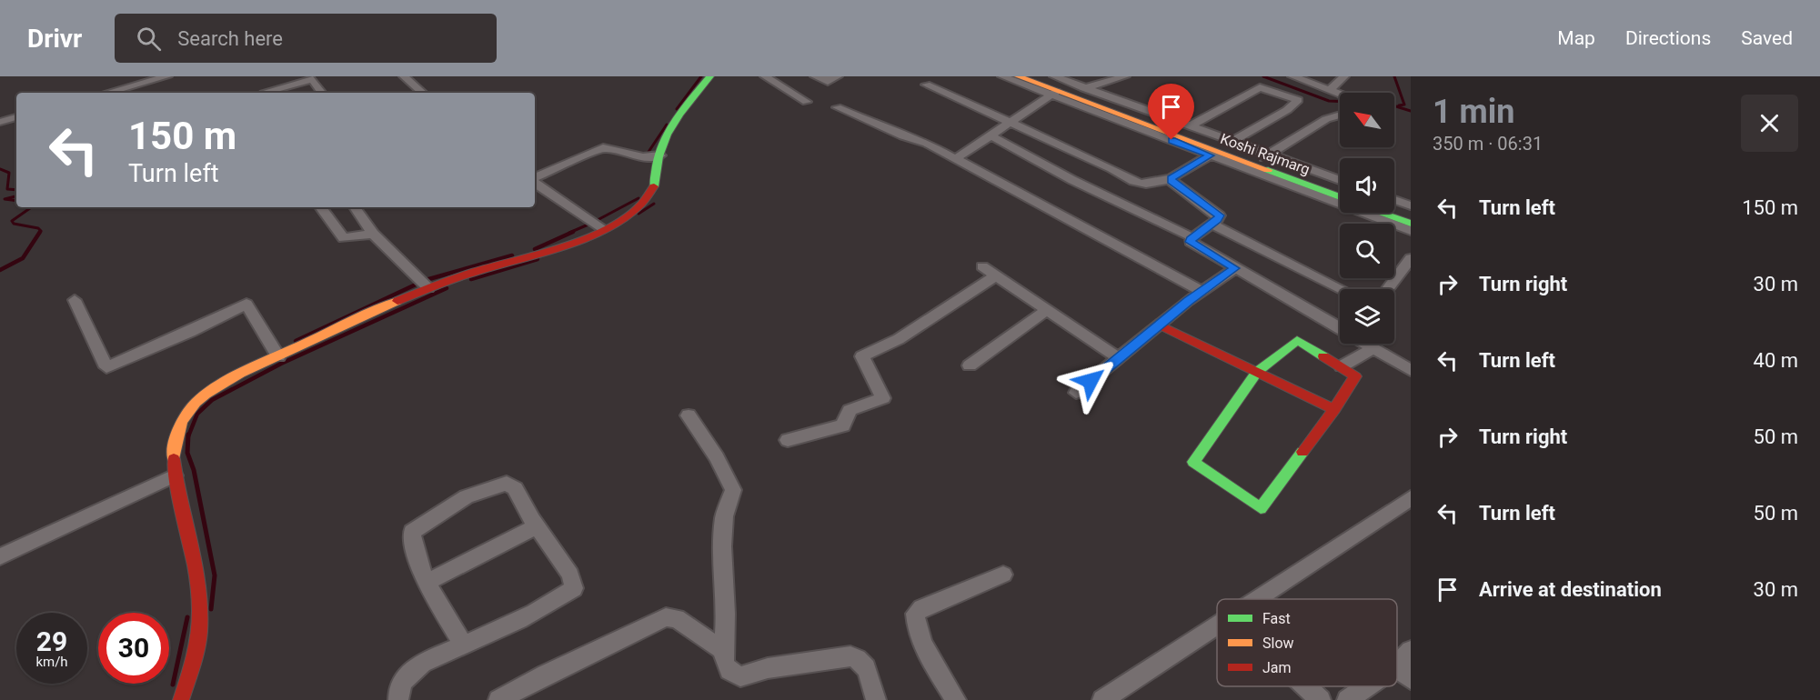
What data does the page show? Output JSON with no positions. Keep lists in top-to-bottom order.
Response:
{
  "streets": {
    "street": ["Koshi Rajmarg"]
  },
  "legend": ["Fast", "Slow", "Jam"],
  "north": "top left",
  "page": {
    "header": "Drivr",
    "search": "Search here",
    "nav": ["Map", "Directions", "Saved"],
    "heading": ["1 min", "350 m · 06:31"],
    "turn": ["150 m", "Turn left"],
    "list": [
      {
        "name": "Turn left",
        "value": "150 m"
      },
      {
        "name": "Turn right",
        "value": "30 m"
      },
      {
        "name": "Turn left",
        "value": "40 m"
      },
      {
        "name": "Turn right",
        "value": "50 m"
      },
      {
        "name": "Turn left",
        "value": "50 m"
      },
      {
        "name": "Arrive at destination",
        "value": "30 m"
      }
    ],
    "speed": "29 km/h",
    "limit": "30"
  }
}
